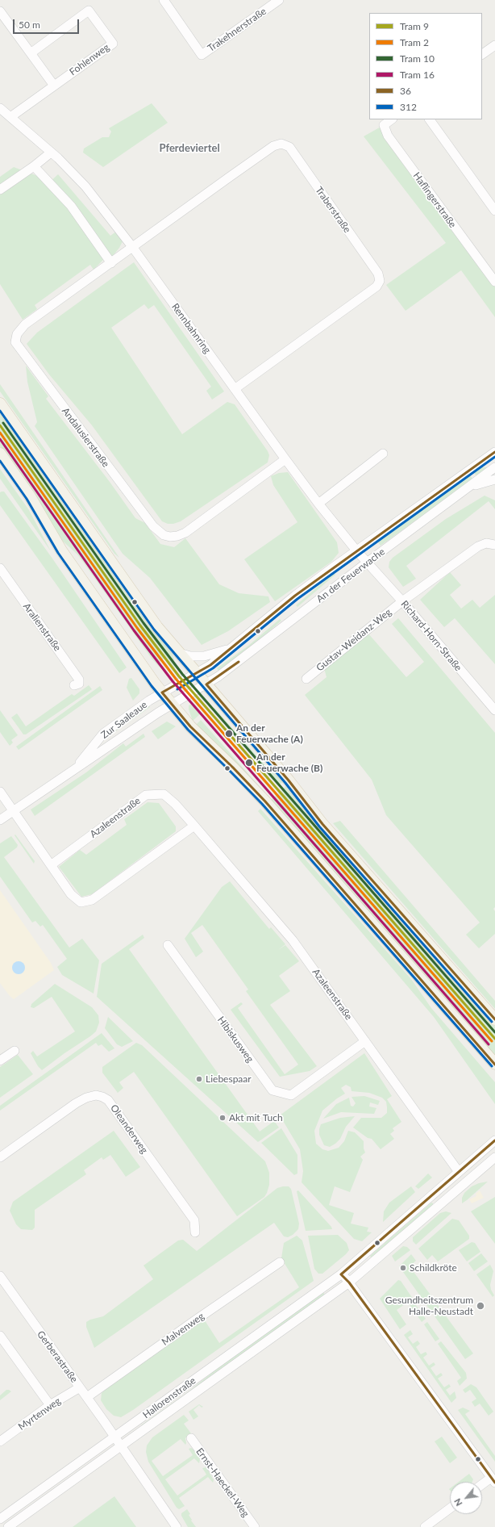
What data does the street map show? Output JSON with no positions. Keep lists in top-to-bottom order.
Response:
{
  "streets": {
    "street": [
      "Trakehnerstraße",
      "Fohlenweg",
      "Haflingerstraße",
      "Traberstraße",
      "Rennbahnring",
      "Andalusierstraße",
      "An der Feuerwache",
      "Aralienstraße",
      "Richard-Horn-Straße",
      "Gustav-Weidanz-Weg",
      "Zur Saaleaue",
      "Azaleenstraße",
      "Hibiskusweg",
      "Oleanderweg",
      "Malvenweg",
      "Gerberastraße",
      "Hallorenstraße",
      "Myrtenweg",
      "Ernst-Haeckel-Weg"
    ]
  },
  "crossings": [
    ["Fohlenweg", "Rennbahnring"],
    ["Traberstraße", "Rennbahnring"],
    ["Traberstraße", "Andalusierstraße"],
    ["Rennbahnring", "Andalusierstraße"],
    ["Rennbahnring", "An der Feuerwache"],
    ["Rennbahnring", "Richard-Horn-Straße"],
    ["An der Feuerwache", "Richard-Horn-Straße"],
    ["An der Feuerwache", "Zur Saaleaue"],
    ["Richard-Horn-Straße", "Gustav-Weidanz-Weg"],
    ["Azaleenstraße", "Hibiskusweg"],
    ["Azaleenstraße", "Hallorenstraße"],
    ["Malvenweg", "Gerberastraße"],
    ["Gerberastraße", "Hallorenstraße"],
    ["Gerberastraße", "Myrtenweg"]
  ],
  "districts": ["Pferdeviertel"],
  "places": [
    "An der Feuerwache (A)",
    "An der Feuerwache (B)",
    "Liebespaar",
    "Akt mit Tuch",
    "Schildkröte",
    "Gesundheitszentrum Halle-Neustadt"
  ],
  "lines": [
    "transit line 312",
    "tram line 10",
    "tram line 9",
    "tram line 2",
    "tram line 16",
    "transit line 36"
  ],
  "legend": [
    "Tram 9",
    "Tram 2",
    "Tram 10",
    "Tram 16",
    "36",
    "312"
  ],
  "scale_bar": "50 m",
  "north": "bottom left"
}
